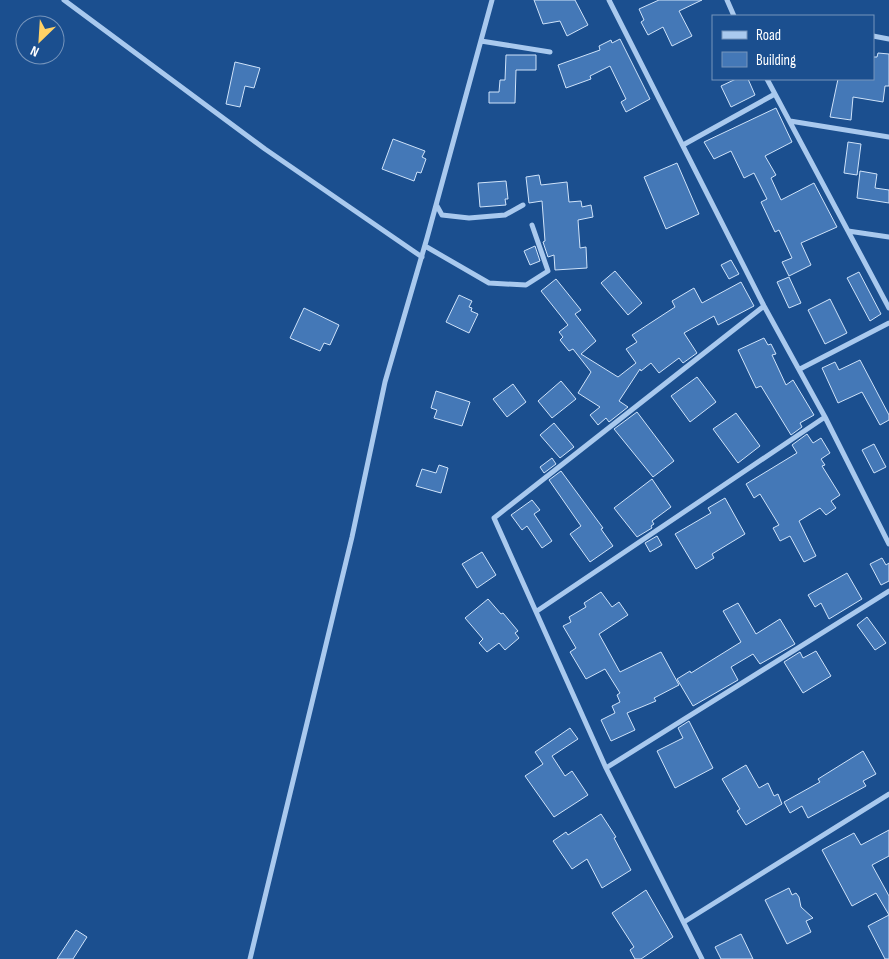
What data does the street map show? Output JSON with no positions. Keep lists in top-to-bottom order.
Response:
{
  "legend": ["Road", "Building"],
  "north": "bottom left"
}
